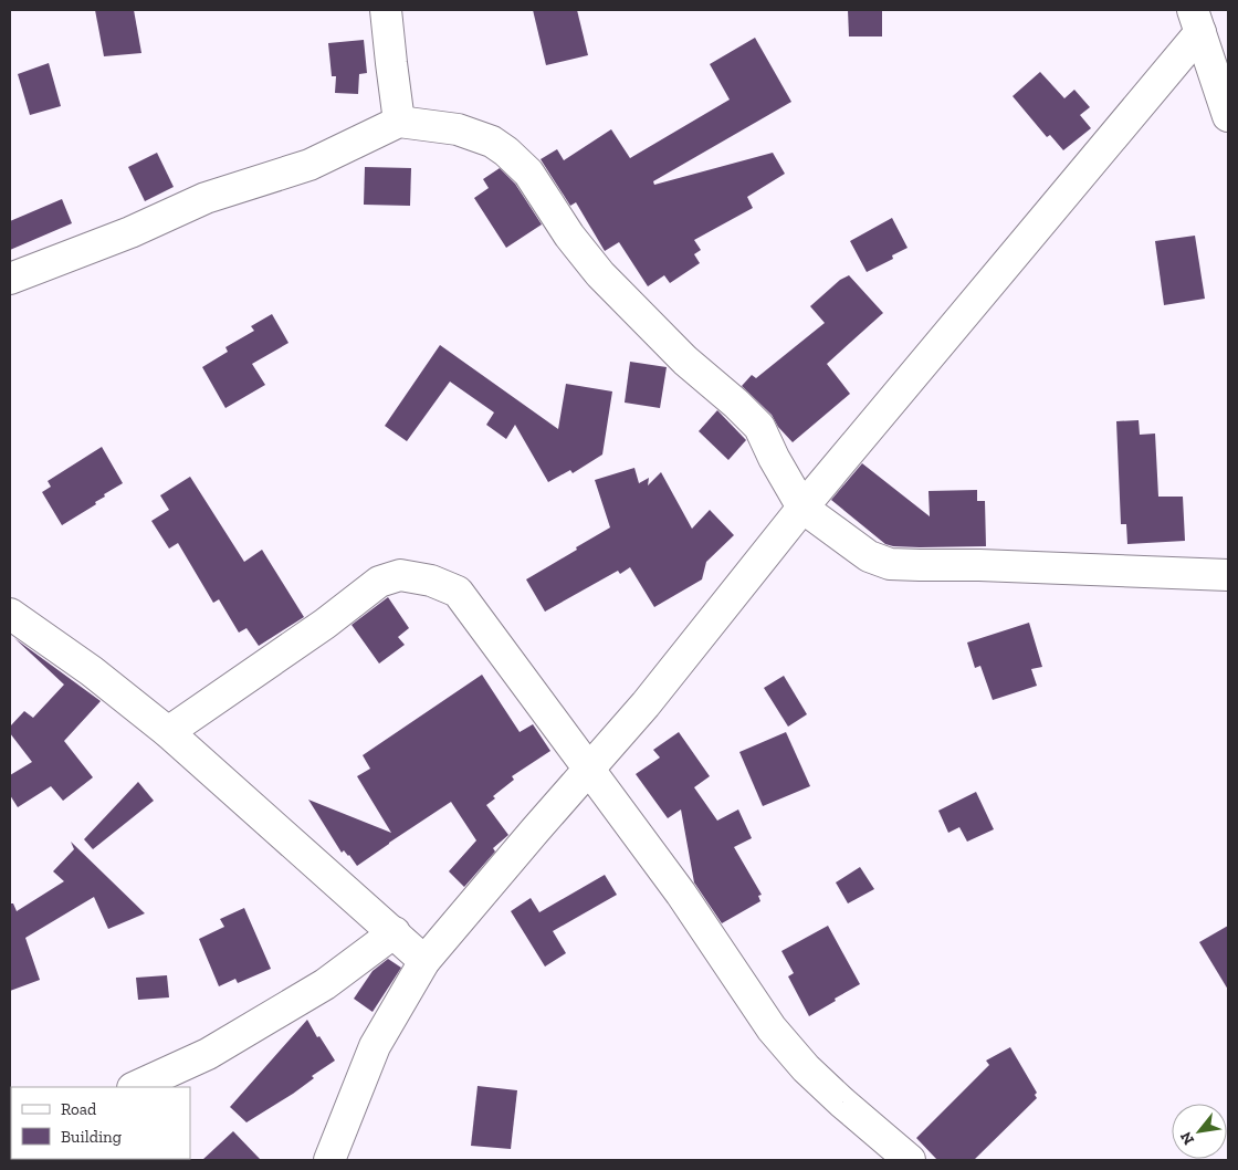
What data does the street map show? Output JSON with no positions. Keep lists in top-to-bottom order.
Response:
{
  "legend": ["Road", "Building"],
  "north": "bottom left"
}
